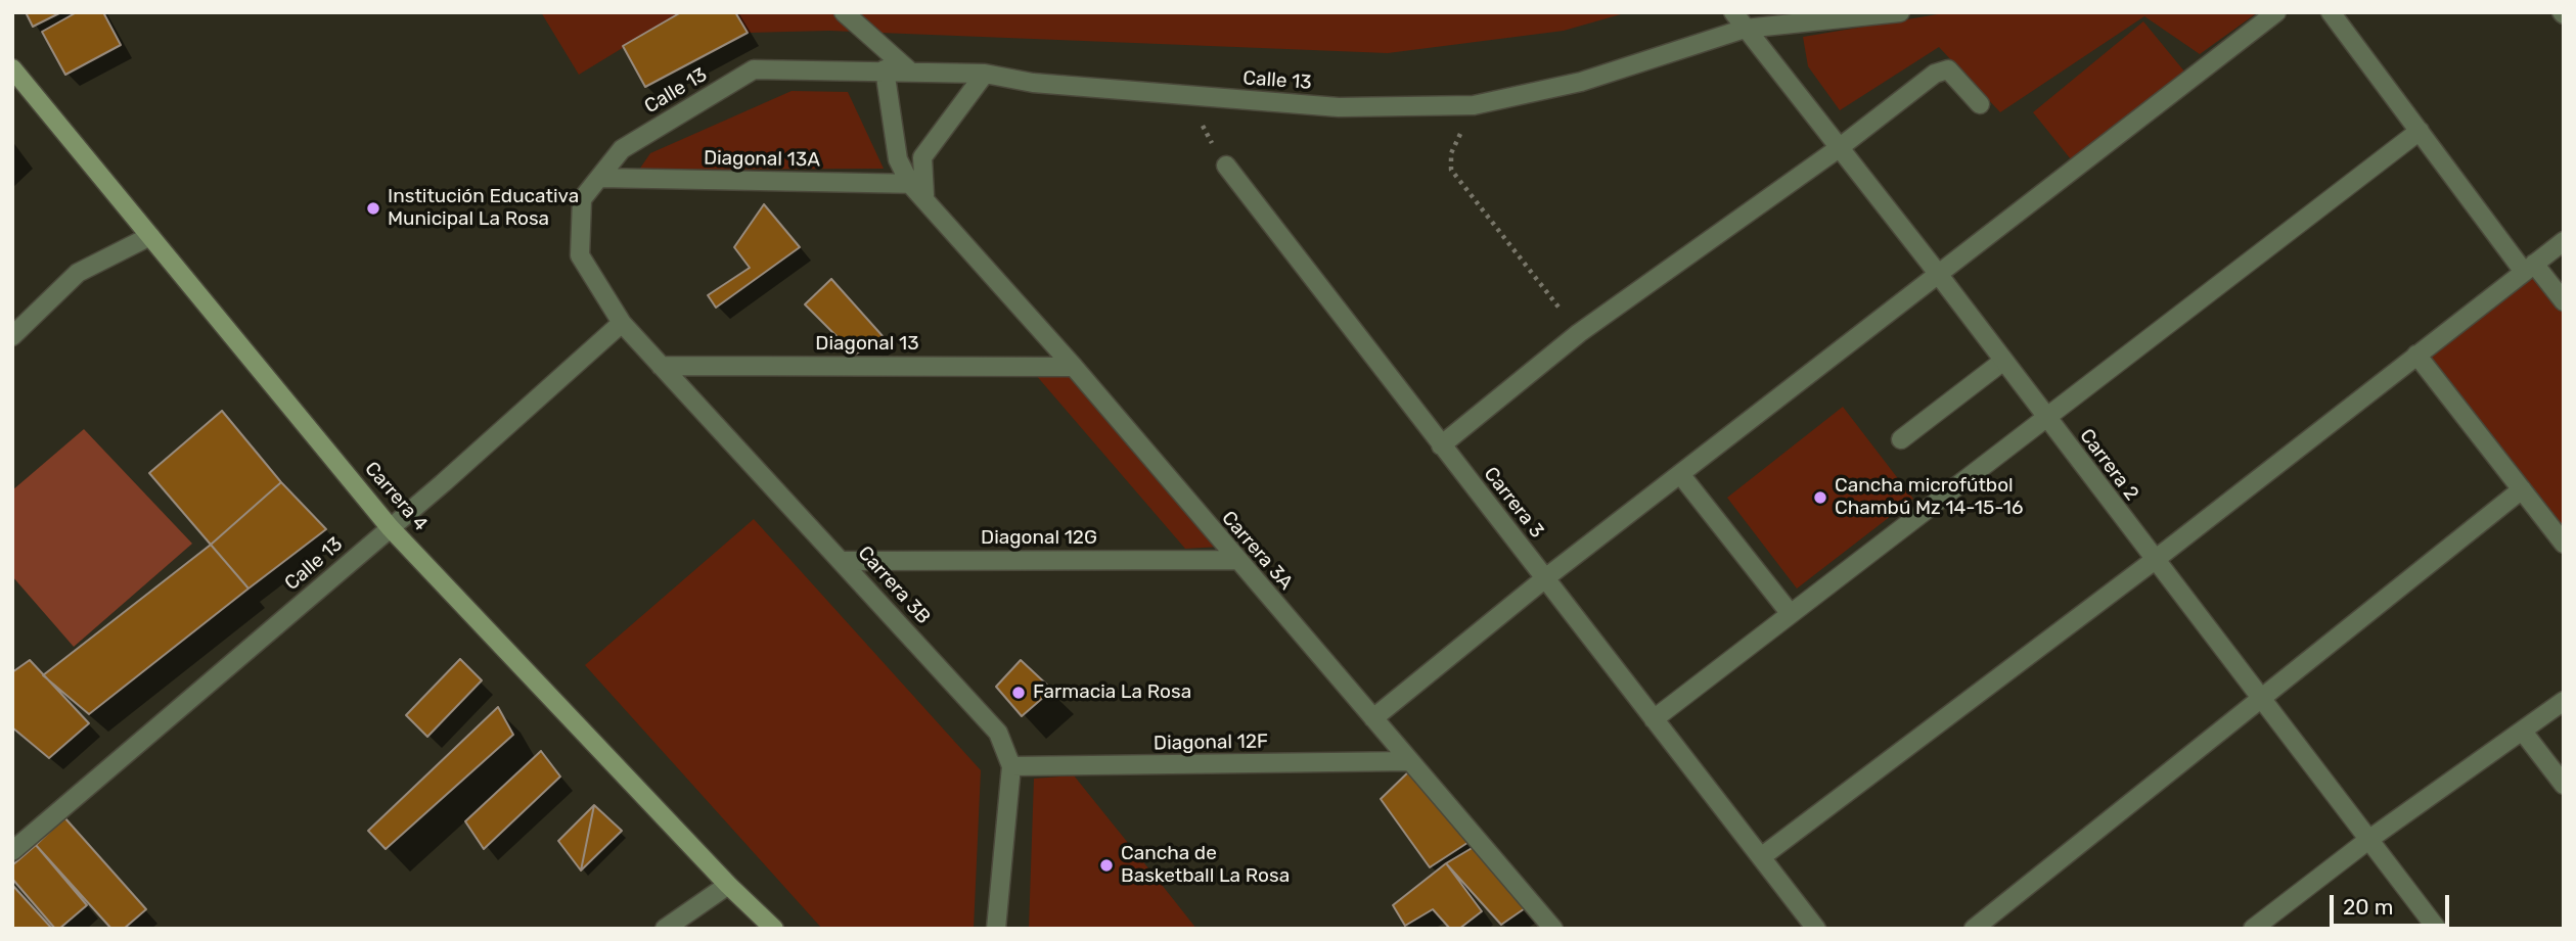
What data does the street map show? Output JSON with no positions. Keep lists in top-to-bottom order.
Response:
{
  "streets": {
    "street": [
      "Calle 13",
      "Diagonal 13A",
      "Diagonal 13",
      "Carrera 2",
      "Carrera 4",
      "Carrera 3",
      "Diagonal 12G",
      "Carrera 3A",
      "Carrera 3B",
      "Diagonal 12F"
    ]
  },
  "crossings": [
    ["Calle 13", "Diagonal 13A"],
    ["Calle 13", "Carrera 2"],
    ["Calle 13", "Carrera 4"],
    ["Calle 13", "Carrera 3A"],
    ["Calle 13", "Carrera 3B"],
    ["Diagonal 13A", "Carrera 3A"],
    ["Diagonal 13", "Carrera 3A"],
    ["Diagonal 13", "Carrera 3B"],
    ["Diagonal 12G", "Carrera 3A"],
    ["Diagonal 12G", "Carrera 3B"],
    ["Carrera 3A", "Diagonal 12F"],
    ["Carrera 3B", "Diagonal 12F"]
  ],
  "places": [
    "Institución Educativa Municipal La Rosa",
    "Cancha microfútbol Chambú Mz 14-15-16",
    "Farmacia La Rosa",
    "Cancha de Basketball La Rosa"
  ],
  "scale_bar": "20 m"
}
